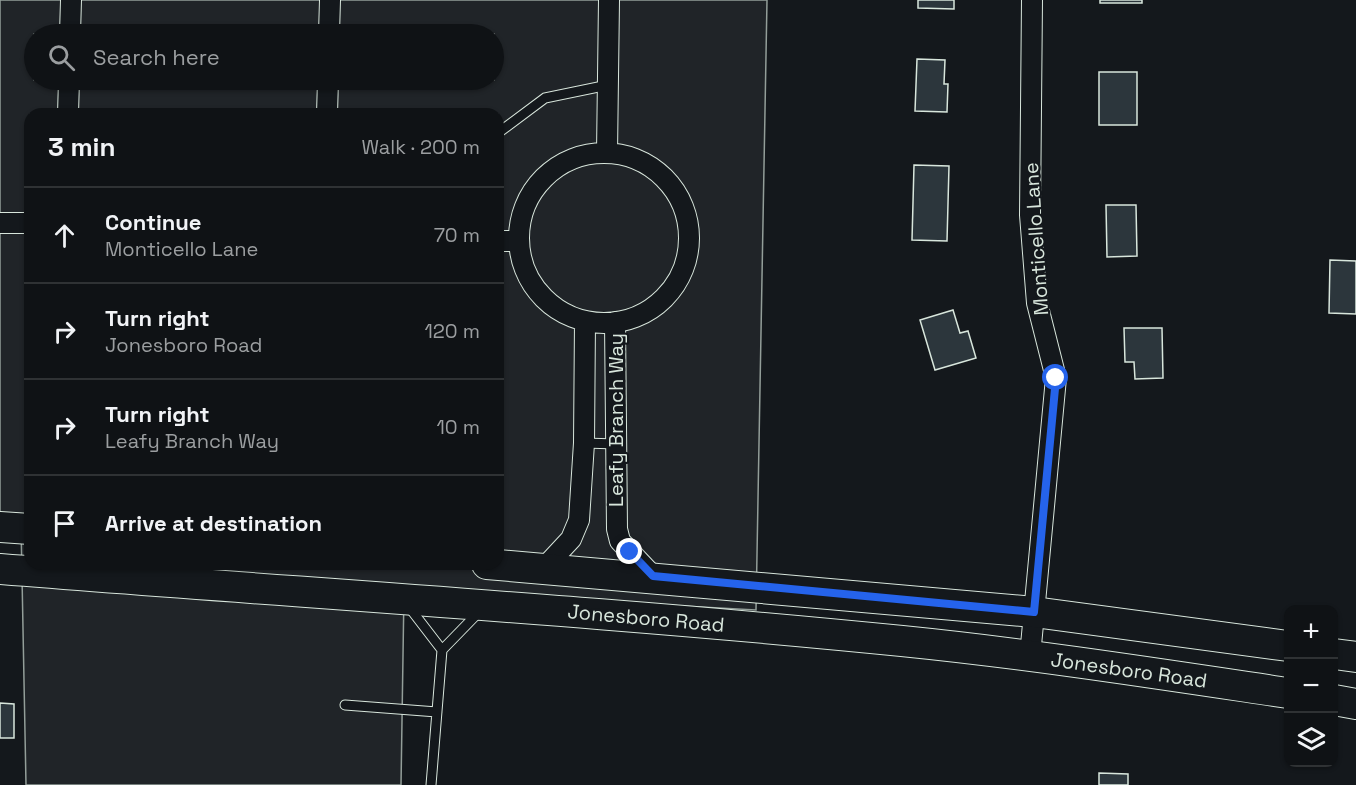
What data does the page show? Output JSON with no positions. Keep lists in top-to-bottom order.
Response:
{
  "streets": {
    "main road": ["Jonesboro Road"],
    "street": ["Monticello Lane", "Leafy Branch Way"]
  },
  "crossings": [
    ["Monticello Lane", "Jonesboro Road"],
    ["Leafy Branch Way", "Jonesboro Road"]
  ],
  "page": {
    "search": "Search here",
    "heading": ["3 min", "Walk · 200 m"],
    "list": [
      ["Continue", "Monticello Lane", "70 m"],
      ["Turn right", "Jonesboro Road", "120 m"],
      ["Turn right", "Leafy Branch Way", "10 m"],
      "Arrive at destination"
    ],
    "map_buttons": ["+", "−"]
  }
}
